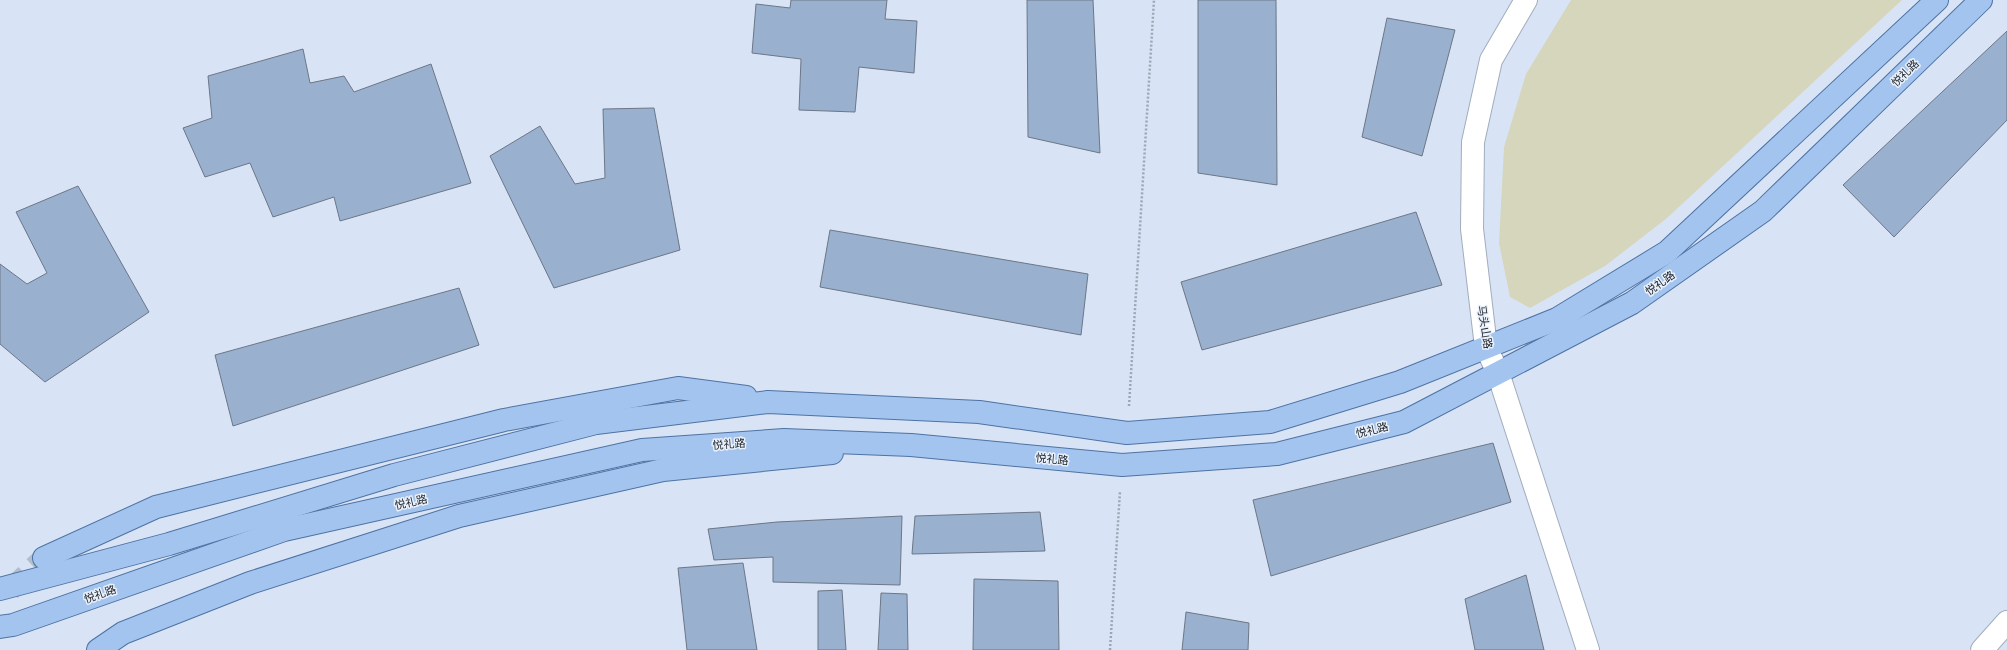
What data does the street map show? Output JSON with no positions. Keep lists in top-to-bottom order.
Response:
{
  "streets": {
    "main road": ["悦礼路"],
    "street": ["马头山路"]
  },
  "crossings": [
    ["悦礼路", "马头山路"]
  ]
}
